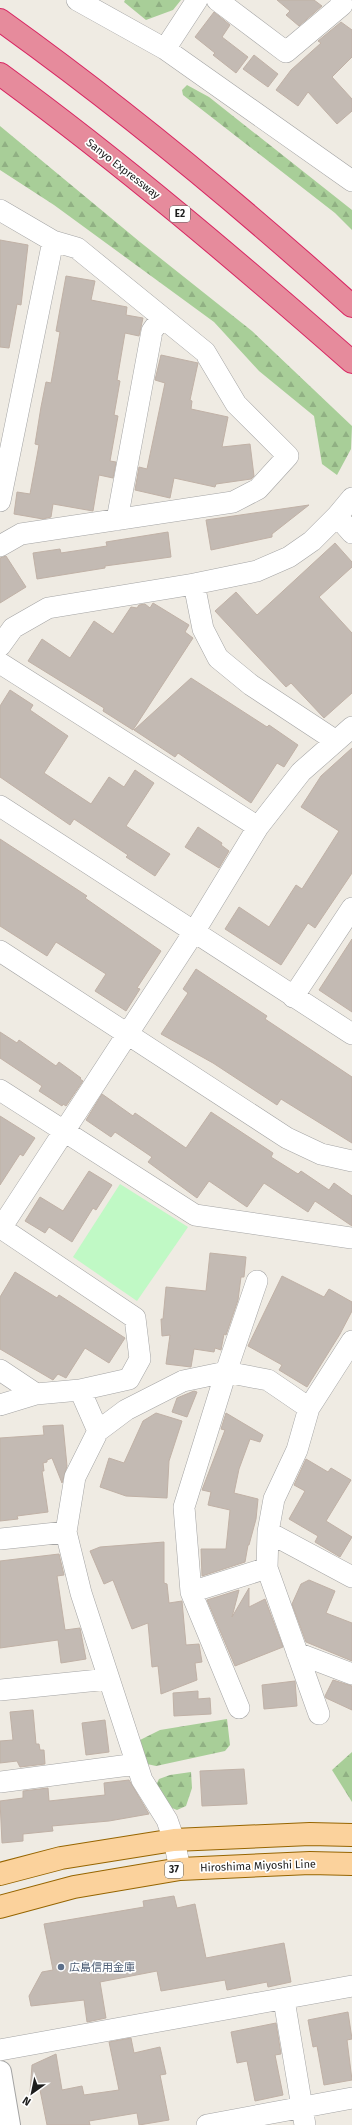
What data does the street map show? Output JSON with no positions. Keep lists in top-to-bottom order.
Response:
{
  "streets": {
    "highway": ["Sanyo Expressway", "E2"],
    "main road": ["Hiroshima Miyoshi Line", "37"]
  },
  "places": ["広島信用金庫"],
  "north": "bottom left"
}
